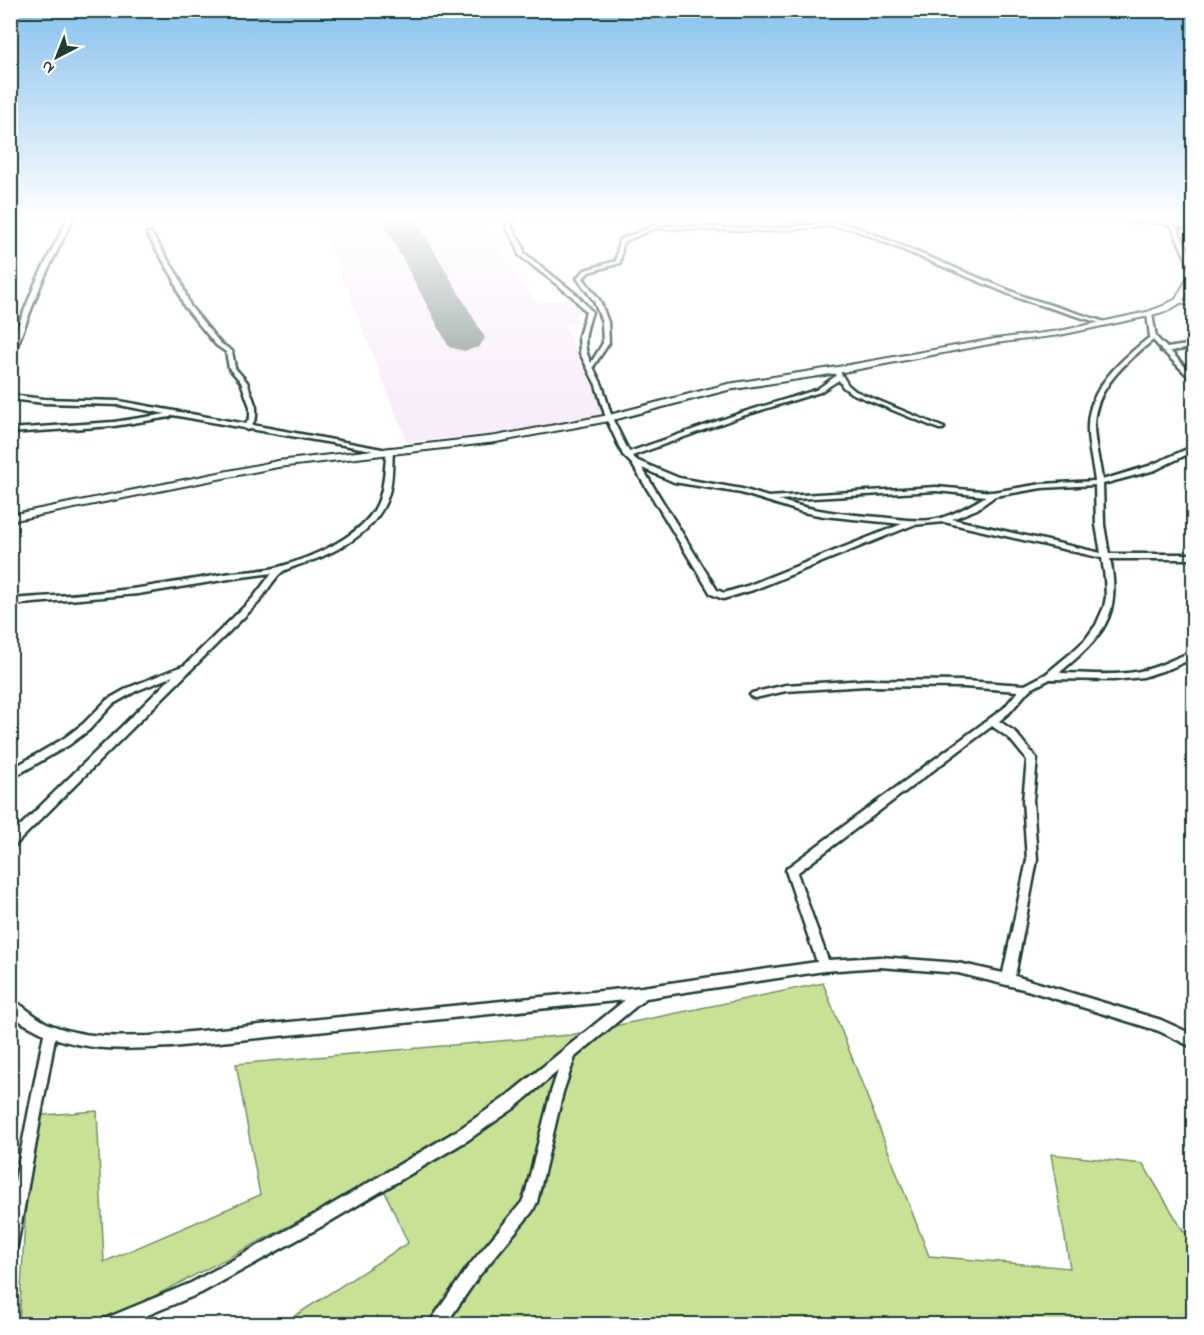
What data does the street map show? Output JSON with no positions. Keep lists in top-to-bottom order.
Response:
{
  "north": "bottom left"
}
